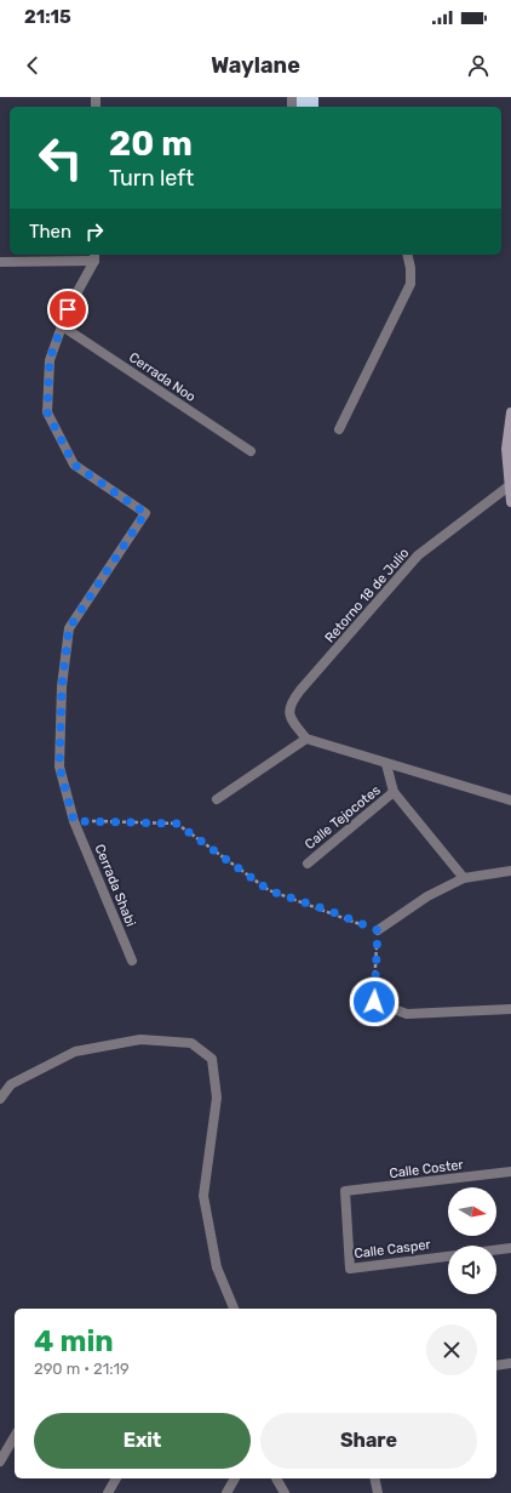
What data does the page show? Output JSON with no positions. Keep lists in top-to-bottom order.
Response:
{
  "streets": {
    "street": [
      "Cerrada Noo",
      "Retorno 18 de Julio",
      "Calle Tejocotes",
      "Cerrada Shabi",
      "Calle Coster",
      "Calle Casper"
    ]
  },
  "crossings": [
    ["Cerrada Noo", "Cerrada Shabi"],
    ["Calle Coster", "Calle Casper"]
  ],
  "north": "right",
  "page": {
    "status": "21:15",
    "header": "Waylane",
    "turn": ["20 m", "Turn left"],
    "then": "Then",
    "heading": ["4 min", "290 m · 21:19"],
    "buttons": ["Exit", "Share"]
  }
}
